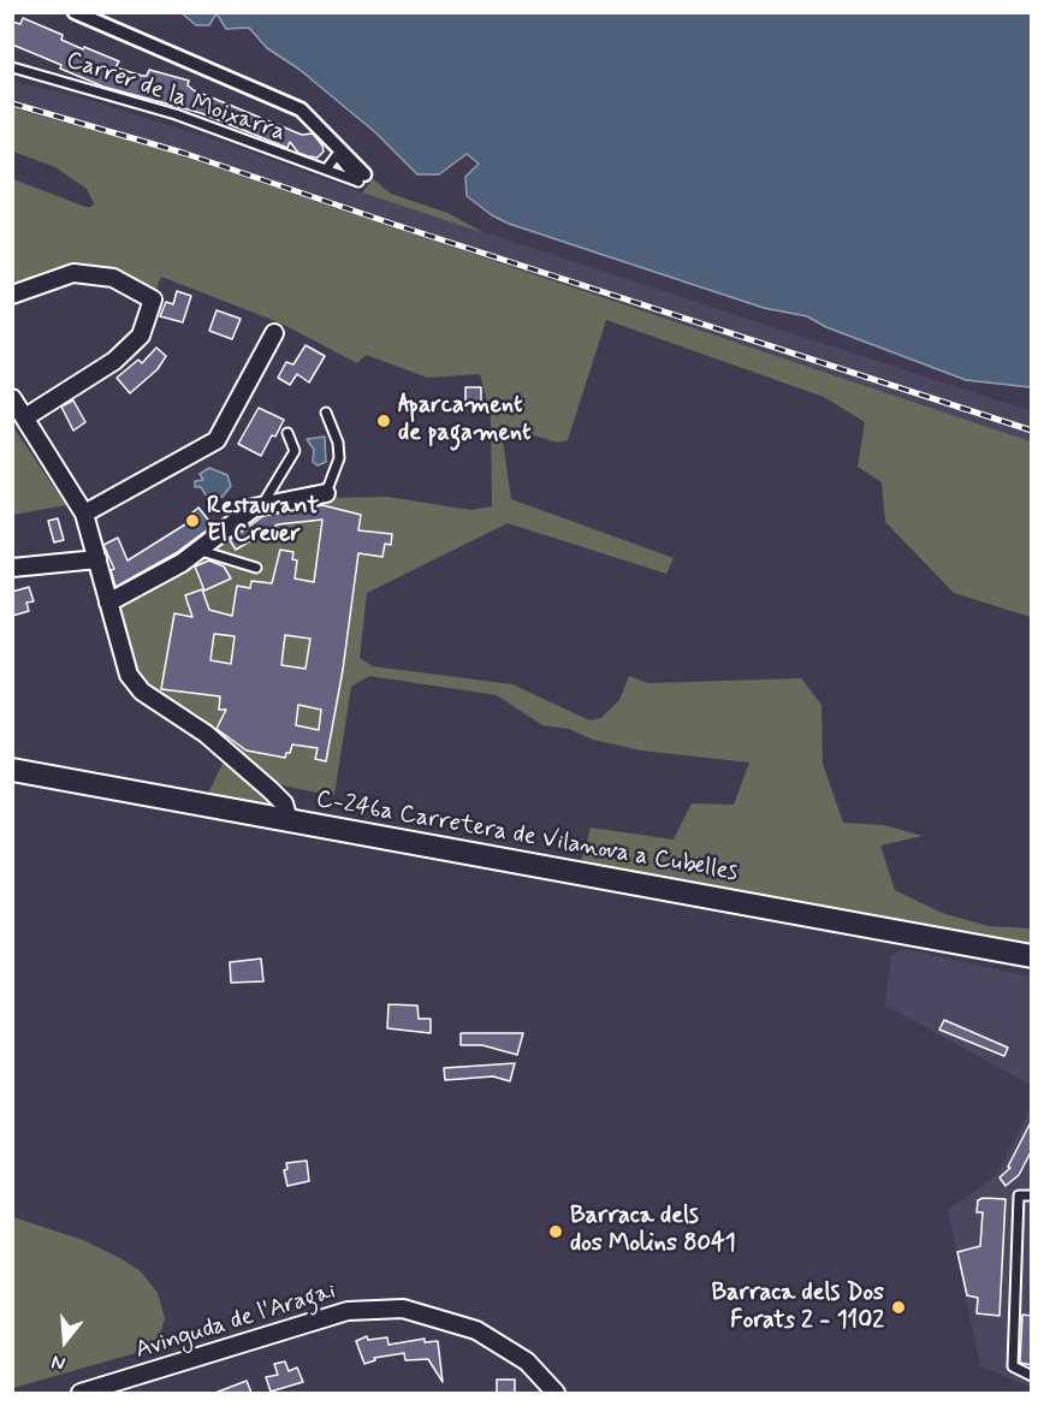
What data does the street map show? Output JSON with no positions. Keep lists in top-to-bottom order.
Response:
{
  "streets": {
    "main road": ["C-246a Carretera de Vilanova a Cubelles"],
    "street": ["Avinguda de l'Aragai"],
    "lane": ["Carrer de la Moixarra"]
  },
  "places": [
    "Aparcament de pagament",
    "Restaurant El Creuer",
    "Barraca dels dos Molins 8041",
    "Barraca dels Dos Forats 2 - 1102"
  ],
  "north": "bottom"
}
